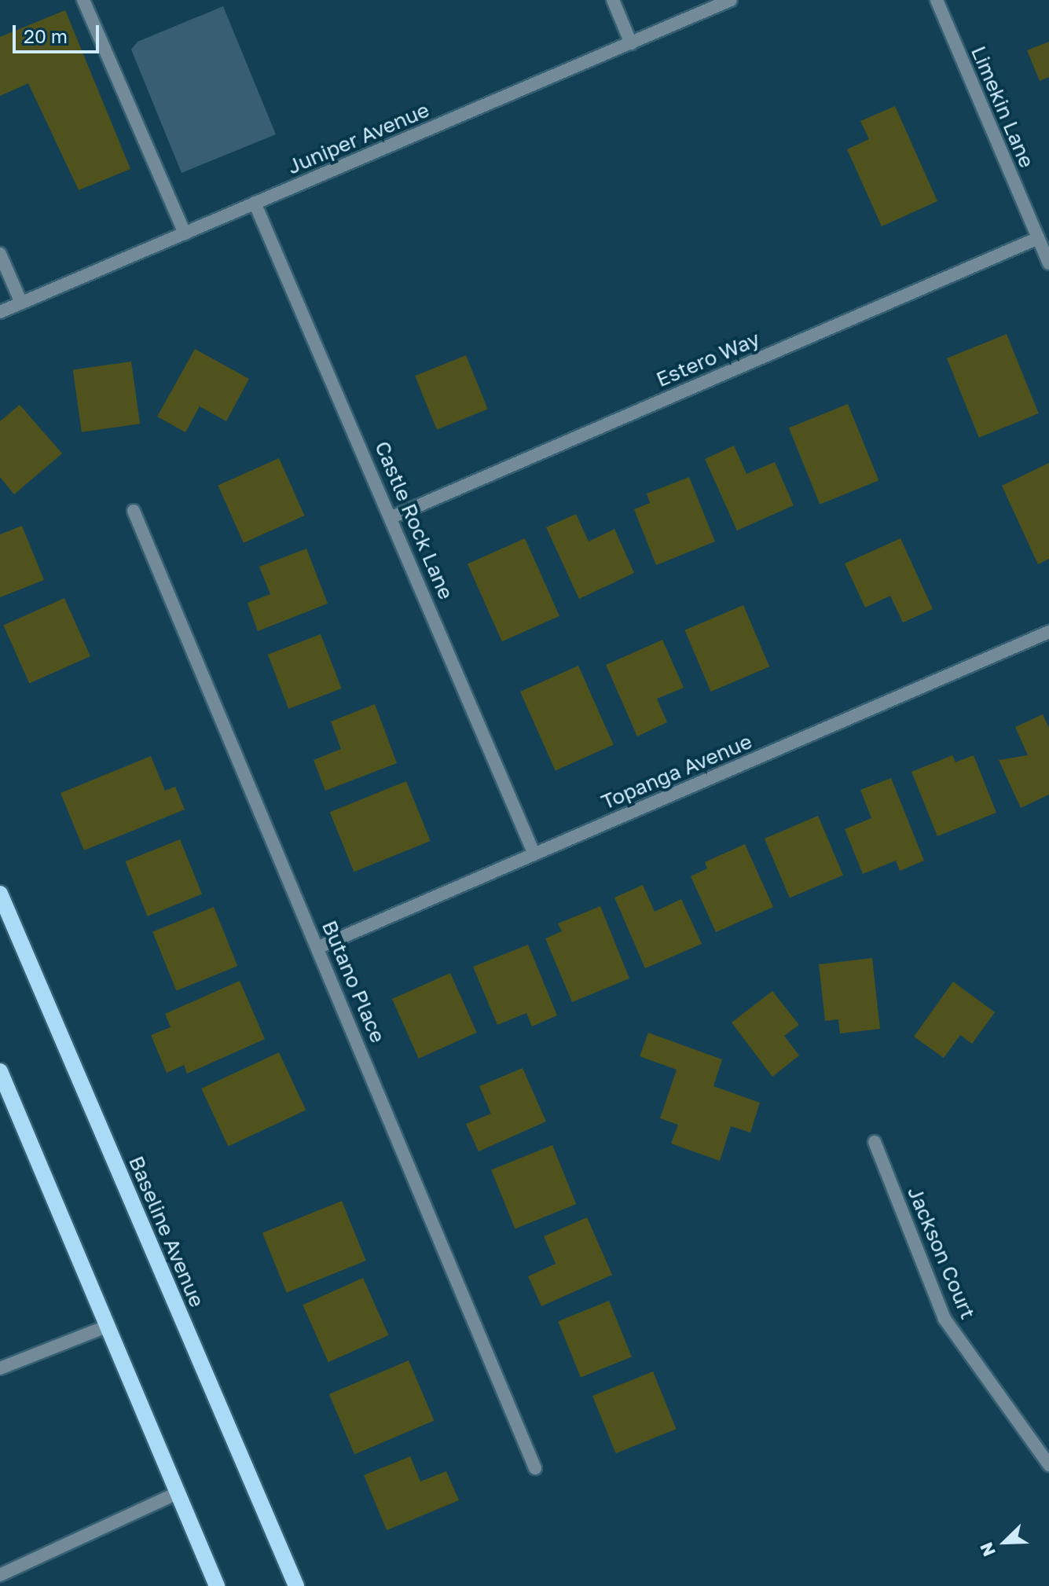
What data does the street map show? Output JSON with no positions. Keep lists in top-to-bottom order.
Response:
{
  "streets": {
    "main road": ["Baseline Avenue"],
    "street": [
      "Limekin Lane",
      "Juniper Avenue",
      "Estero Way",
      "Castle Rock Lane",
      "Topanga Avenue",
      "Butano Place",
      "Jackson Court"
    ]
  },
  "crossings": [
    ["Limekin Lane", "Estero Way"],
    ["Juniper Avenue", "Castle Rock Lane"],
    ["Estero Way", "Castle Rock Lane"],
    ["Castle Rock Lane", "Topanga Avenue"],
    ["Topanga Avenue", "Butano Place"]
  ],
  "scale_bar": "20 m",
  "north": "bottom left"
}
